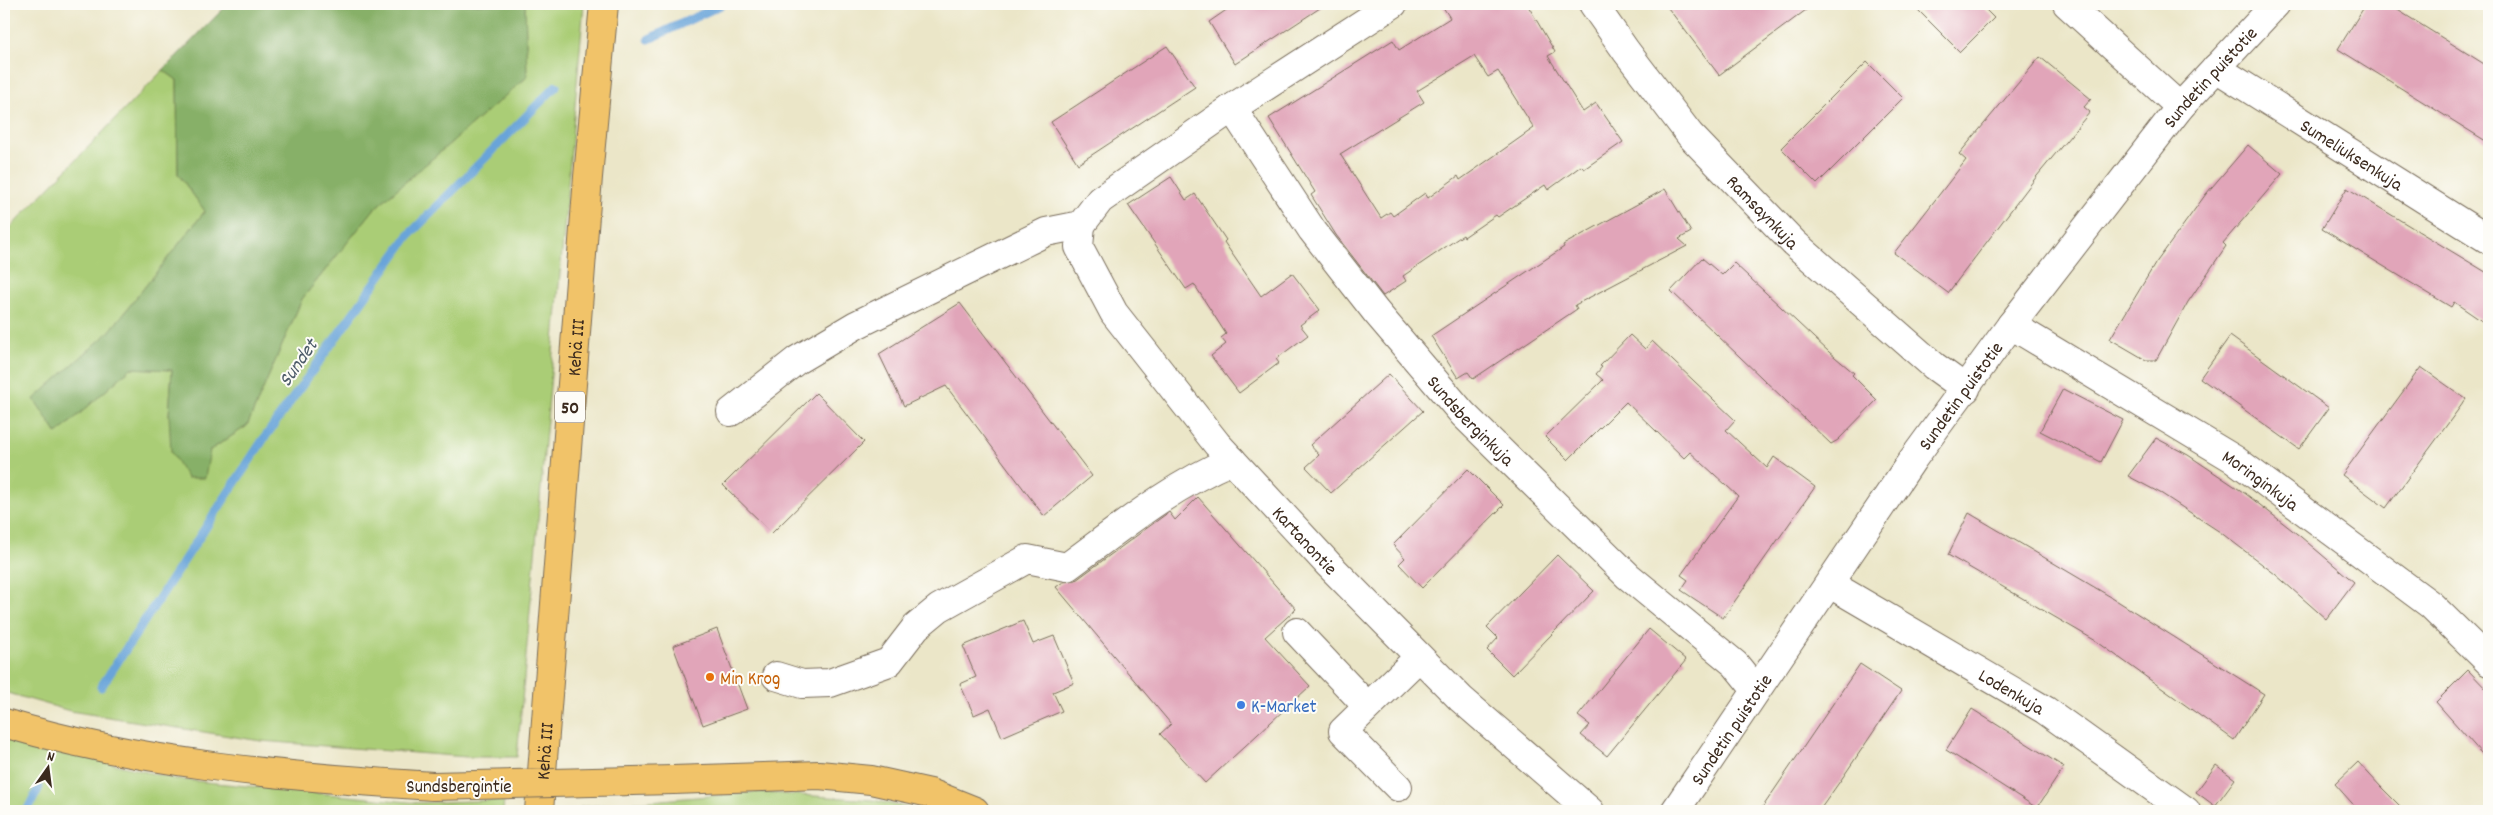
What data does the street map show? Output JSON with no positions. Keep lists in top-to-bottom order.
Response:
{
  "streets": {
    "main road": ["Kehä III", "50", "Sundsbergintie"],
    "street": [
      "Sundetin puistotie",
      "Sumeliuksenkuja",
      "Ramsaynkuja",
      "Sundsberginkuja",
      "Moringinkuja",
      "Kartanontie",
      "Lodenkuja"
    ]
  },
  "crossings": [
    ["Sundetin puistotie", "Sumeliuksenkuja"],
    ["Sundetin puistotie", "Ramsaynkuja"],
    ["Sundetin puistotie", "Sundsberginkuja"],
    ["Sundetin puistotie", "Moringinkuja"],
    ["Sundetin puistotie", "Lodenkuja"]
  ],
  "water": ["Sundet"],
  "places": ["Min Krog", "K-Market"],
  "north": "top"
}
